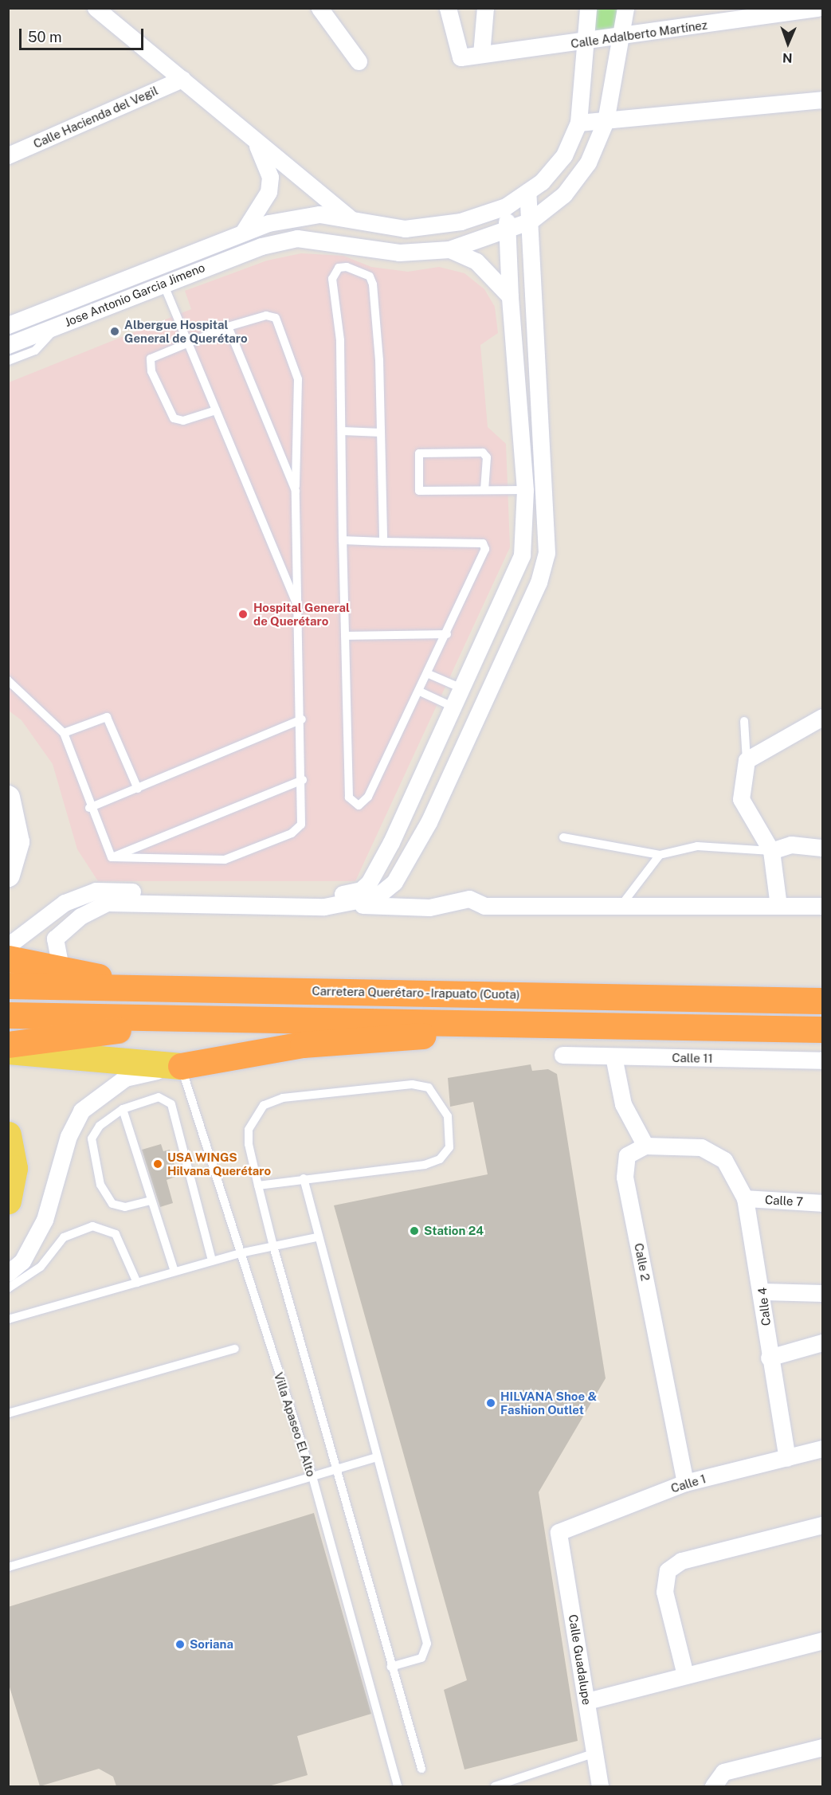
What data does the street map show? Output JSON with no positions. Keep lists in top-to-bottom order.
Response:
{
  "streets": {
    "highway": ["Carretera Querétaro - Irapuato (Cuota)"],
    "street": [
      "Calle Adalberto Martínez",
      "Calle Hacienda del Vegil",
      "Jose Antonio Garcia Jimeno",
      "Calle 11",
      "Calle 7",
      "Calle 2",
      "Calle 4",
      "Calle 1",
      "Calle Guadalupe"
    ],
    "lane": ["Villa Apaseo El Alto"]
  },
  "crossings": [
    ["Calle Adalberto Martínez", "Jose Antonio Garcia Jimeno"],
    ["Calle 7", "Calle 4"],
    ["Calle 2", "Calle 4"],
    ["Calle 2", "Calle 1"],
    ["Calle 4", "Calle 1"],
    ["Calle 1", "Calle Guadalupe"]
  ],
  "places": [
    "Albergue Hospital General de Querétaro",
    "Hospital General de Querétaro",
    "USA WINGS Hilvana Querétaro",
    "Station 24",
    "HILVANA Shoe & Fashion Outlet",
    "Soriana"
  ],
  "scale_bar": "50 m",
  "north": "bottom"
}
